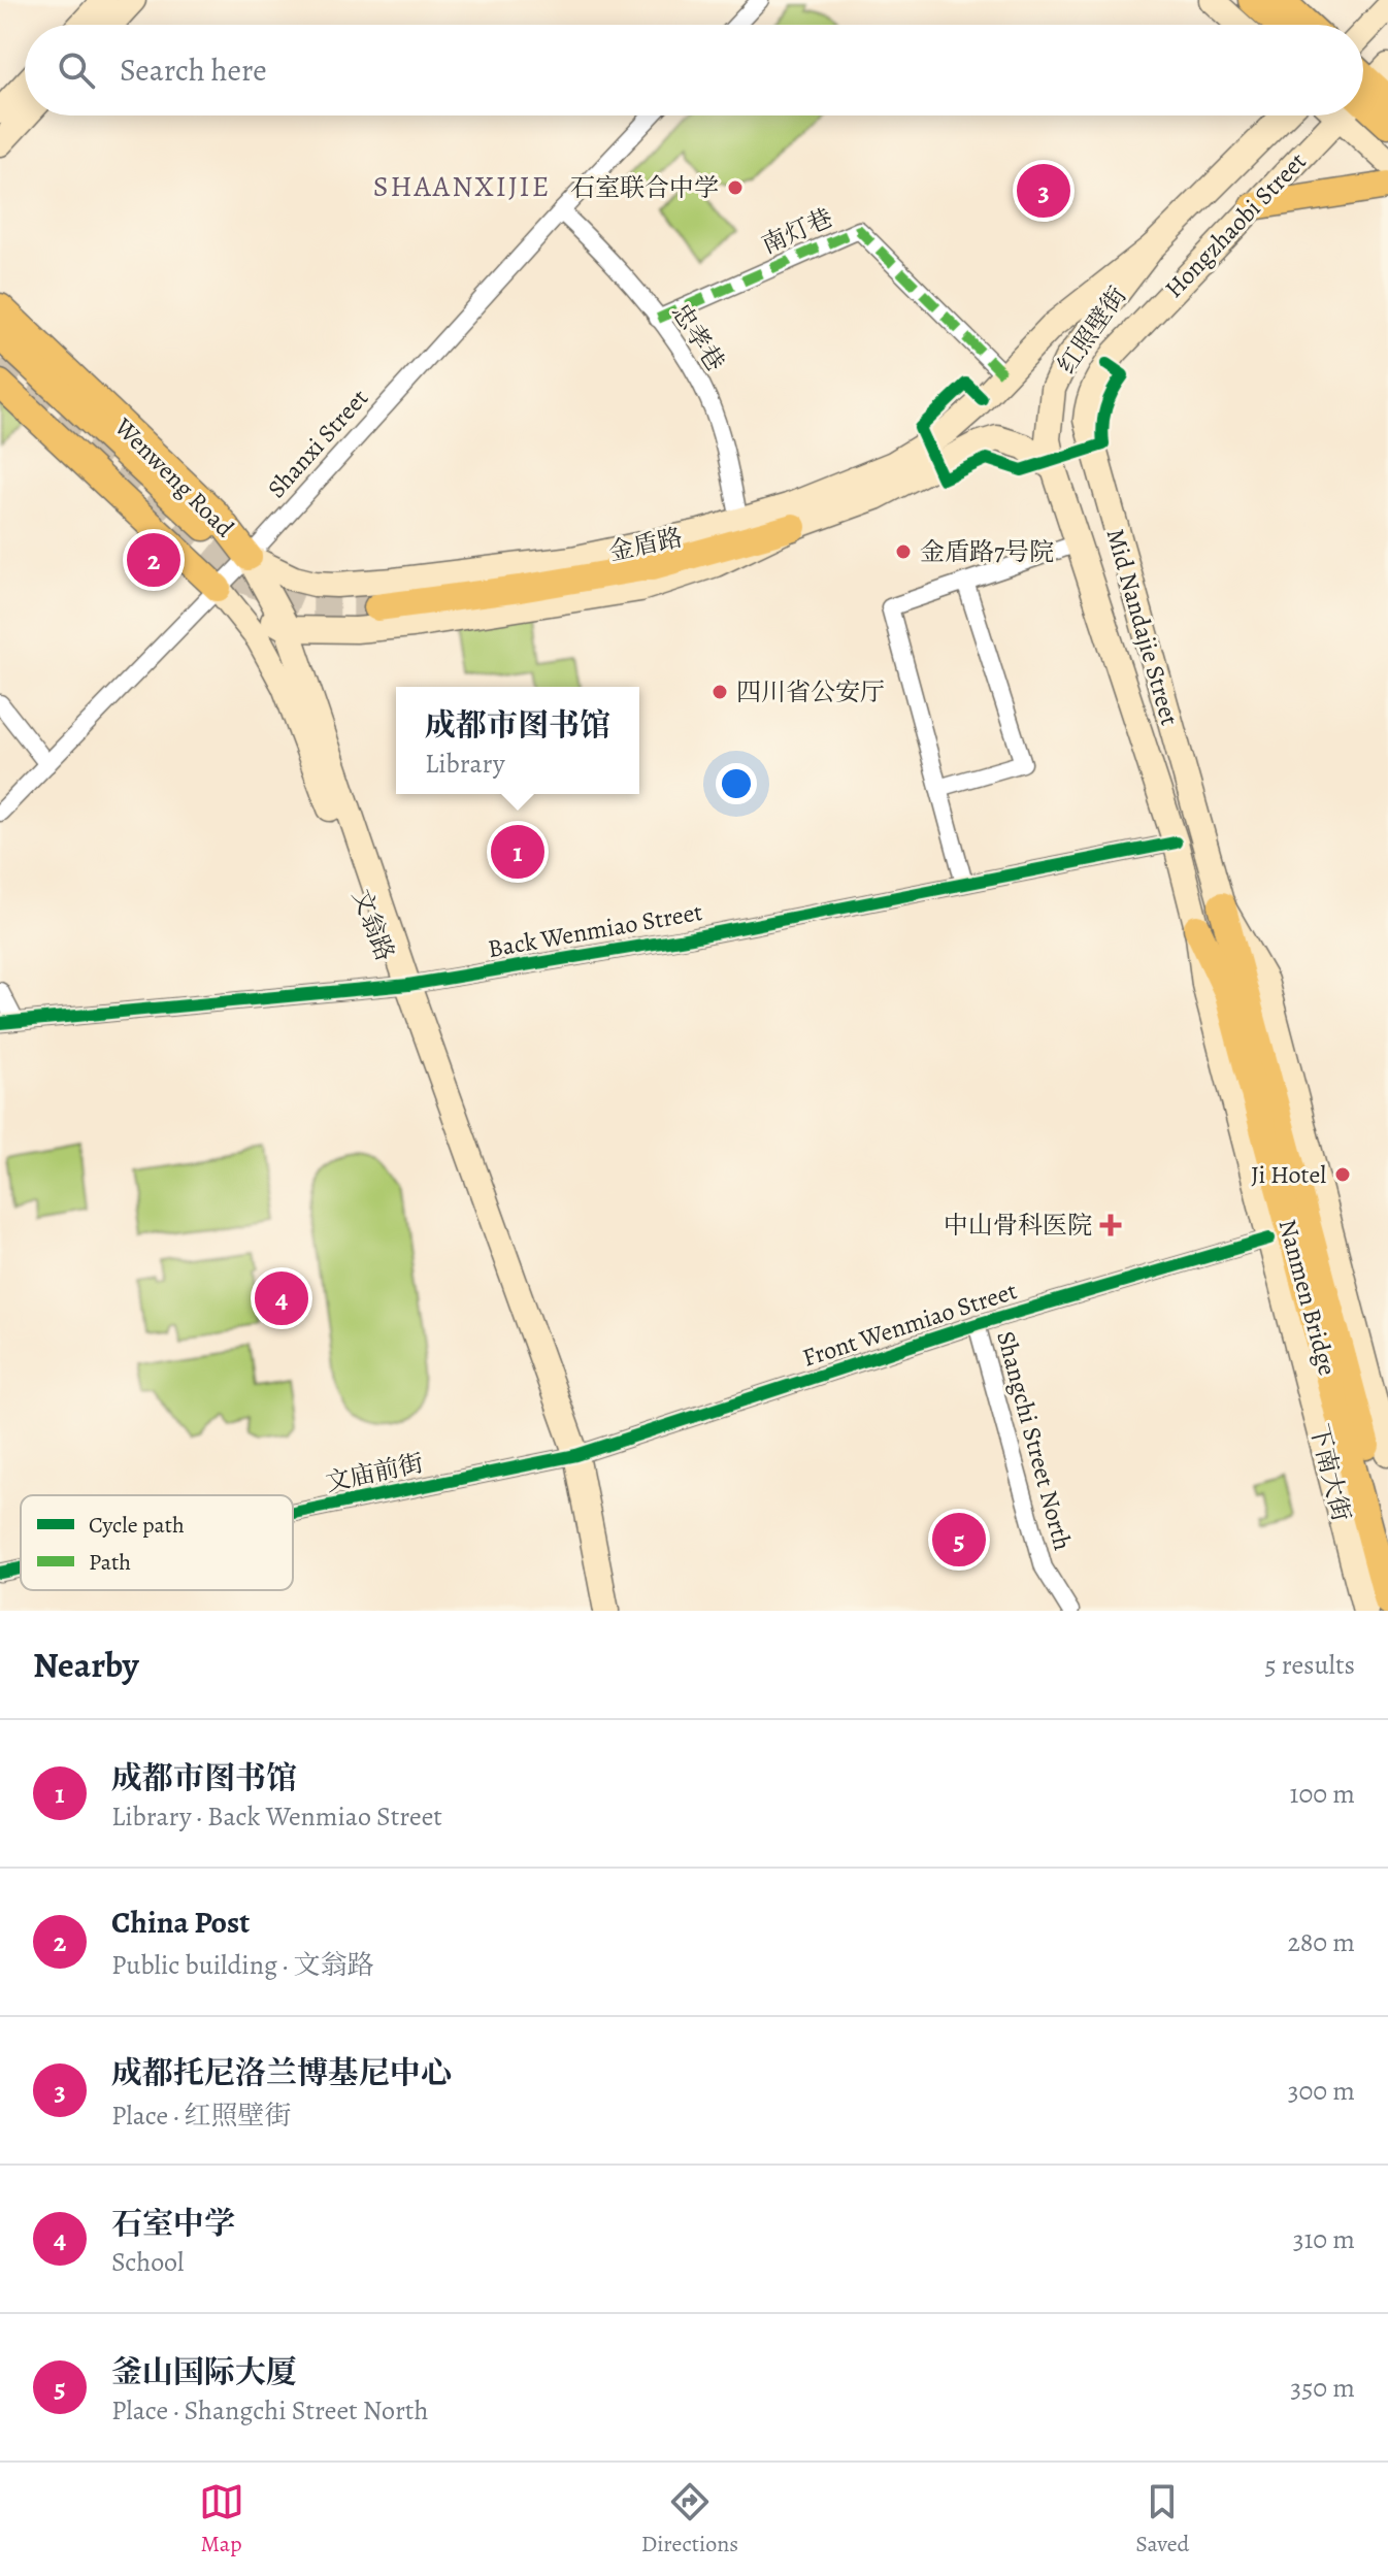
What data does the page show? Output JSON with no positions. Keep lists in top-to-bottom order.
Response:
{
  "streets": {
    "main road": [
      "Hongzhaobi Street",
      "红照壁街",
      "Wenweng Road",
      "金盾路",
      "Mid Nandajie Street",
      "文翁路",
      "Nanmen Bridge",
      "下南大街"
    ],
    "street": [
      "南灯巷",
      "忠孝巷",
      "Shanxi Street",
      "Back Wenmiao Street",
      "Front Wenmiao Street",
      "Shangchi Street North",
      "文庙前街"
    ]
  },
  "crossings": [
    ["Hongzhaobi Street", "Mid Nandajie Street"],
    ["南灯巷", "红照壁街"],
    ["南灯巷", "忠孝巷"],
    ["南灯巷", "金盾路"],
    ["红照壁街", "金盾路"],
    ["红照壁街", "Mid Nandajie Street"],
    ["忠孝巷", "Shanxi Street"],
    ["忠孝巷", "金盾路"],
    ["Shanxi Street", "Wenweng Road"],
    ["Shanxi Street", "金盾路"],
    ["Shanxi Street", "文翁路"],
    ["Wenweng Road", "金盾路"],
    ["Wenweng Road", "文翁路"],
    ["金盾路", "Mid Nandajie Street"],
    ["金盾路", "文翁路"],
    ["Mid Nandajie Street", "Back Wenmiao Street"],
    ["Mid Nandajie Street", "Nanmen Bridge"],
    ["Mid Nandajie Street", "Front Wenmiao Street"],
    ["Mid Nandajie Street", "下南大街"],
    ["文翁路", "Back Wenmiao Street"],
    ["文翁路", "Front Wenmiao Street"],
    ["文翁路", "文庙前街"],
    ["Front Wenmiao Street", "Shangchi Street North"],
    ["Front Wenmiao Street", "文庙前街"],
    ["Front Wenmiao Street", "下南大街"]
  ],
  "districts": ["SHAANXIJIE"],
  "places": {
    "other": [
      "石室联合中学",
      "金盾路7号院",
      "四川省公安厅",
      "Ji Hotel"
    ],
    "health": ["中山骨科医院"]
  },
  "legend": ["Cycle path", "Path"],
  "page": {
    "search": "Search here",
    "pins": [
      "3",
      "2",
      "1",
      "4",
      "5"
    ],
    "popup": ["成都市图书馆", "Library"],
    "heading": ["Nearby", "5 results"],
    "list": [
      {
        "mark": "1",
        "name": "成都市图书馆",
        "note": "Library · Back Wenmiao Street",
        "value": "100 m"
      },
      {
        "mark": "2",
        "name": "China Post",
        "note": "Public building · 文翁路",
        "value": "280 m"
      },
      {
        "mark": "3",
        "name": "成都托尼洛兰博基尼中心",
        "note": "Place · 红照壁街",
        "value": "300 m"
      },
      {
        "mark": "4",
        "name": "石室中学",
        "note": "School",
        "value": "310 m"
      },
      {
        "mark": "5",
        "name": "釜山国际大厦",
        "note": "Place · Shangchi Street North",
        "value": "350 m"
      }
    ],
    "nav": ["Map", "Directions", "Saved"]
  }
}
